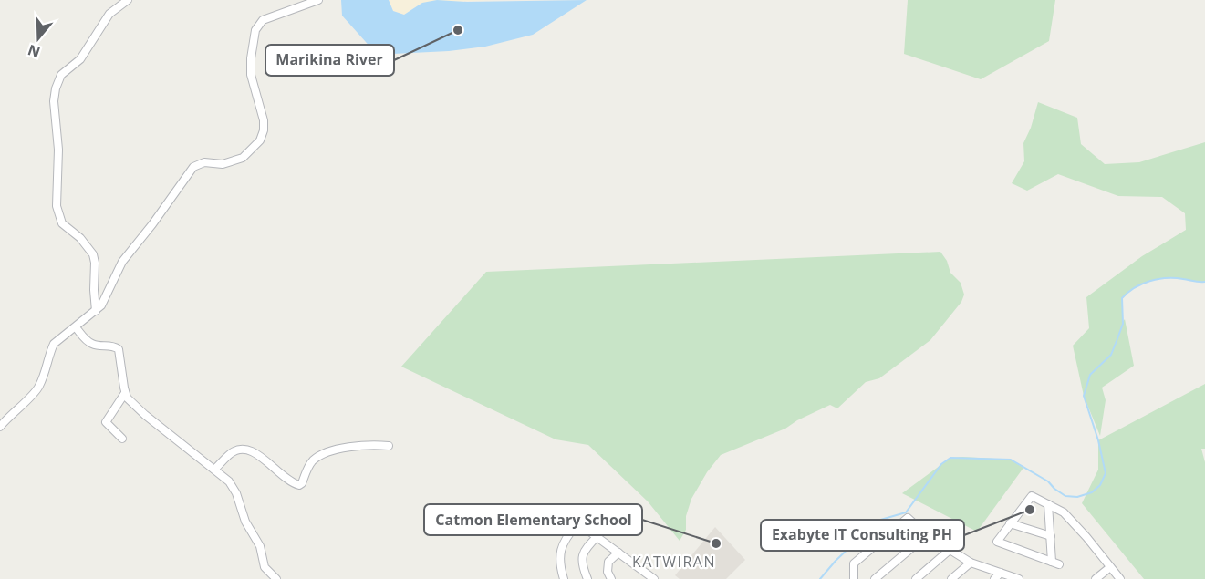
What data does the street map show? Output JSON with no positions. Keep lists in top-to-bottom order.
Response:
{
  "districts": ["KATWIRAN"],
  "places": ["Marikina River", "Exabyte IT Consulting PH", "Catmon Elementary School"],
  "north": "bottom"
}
